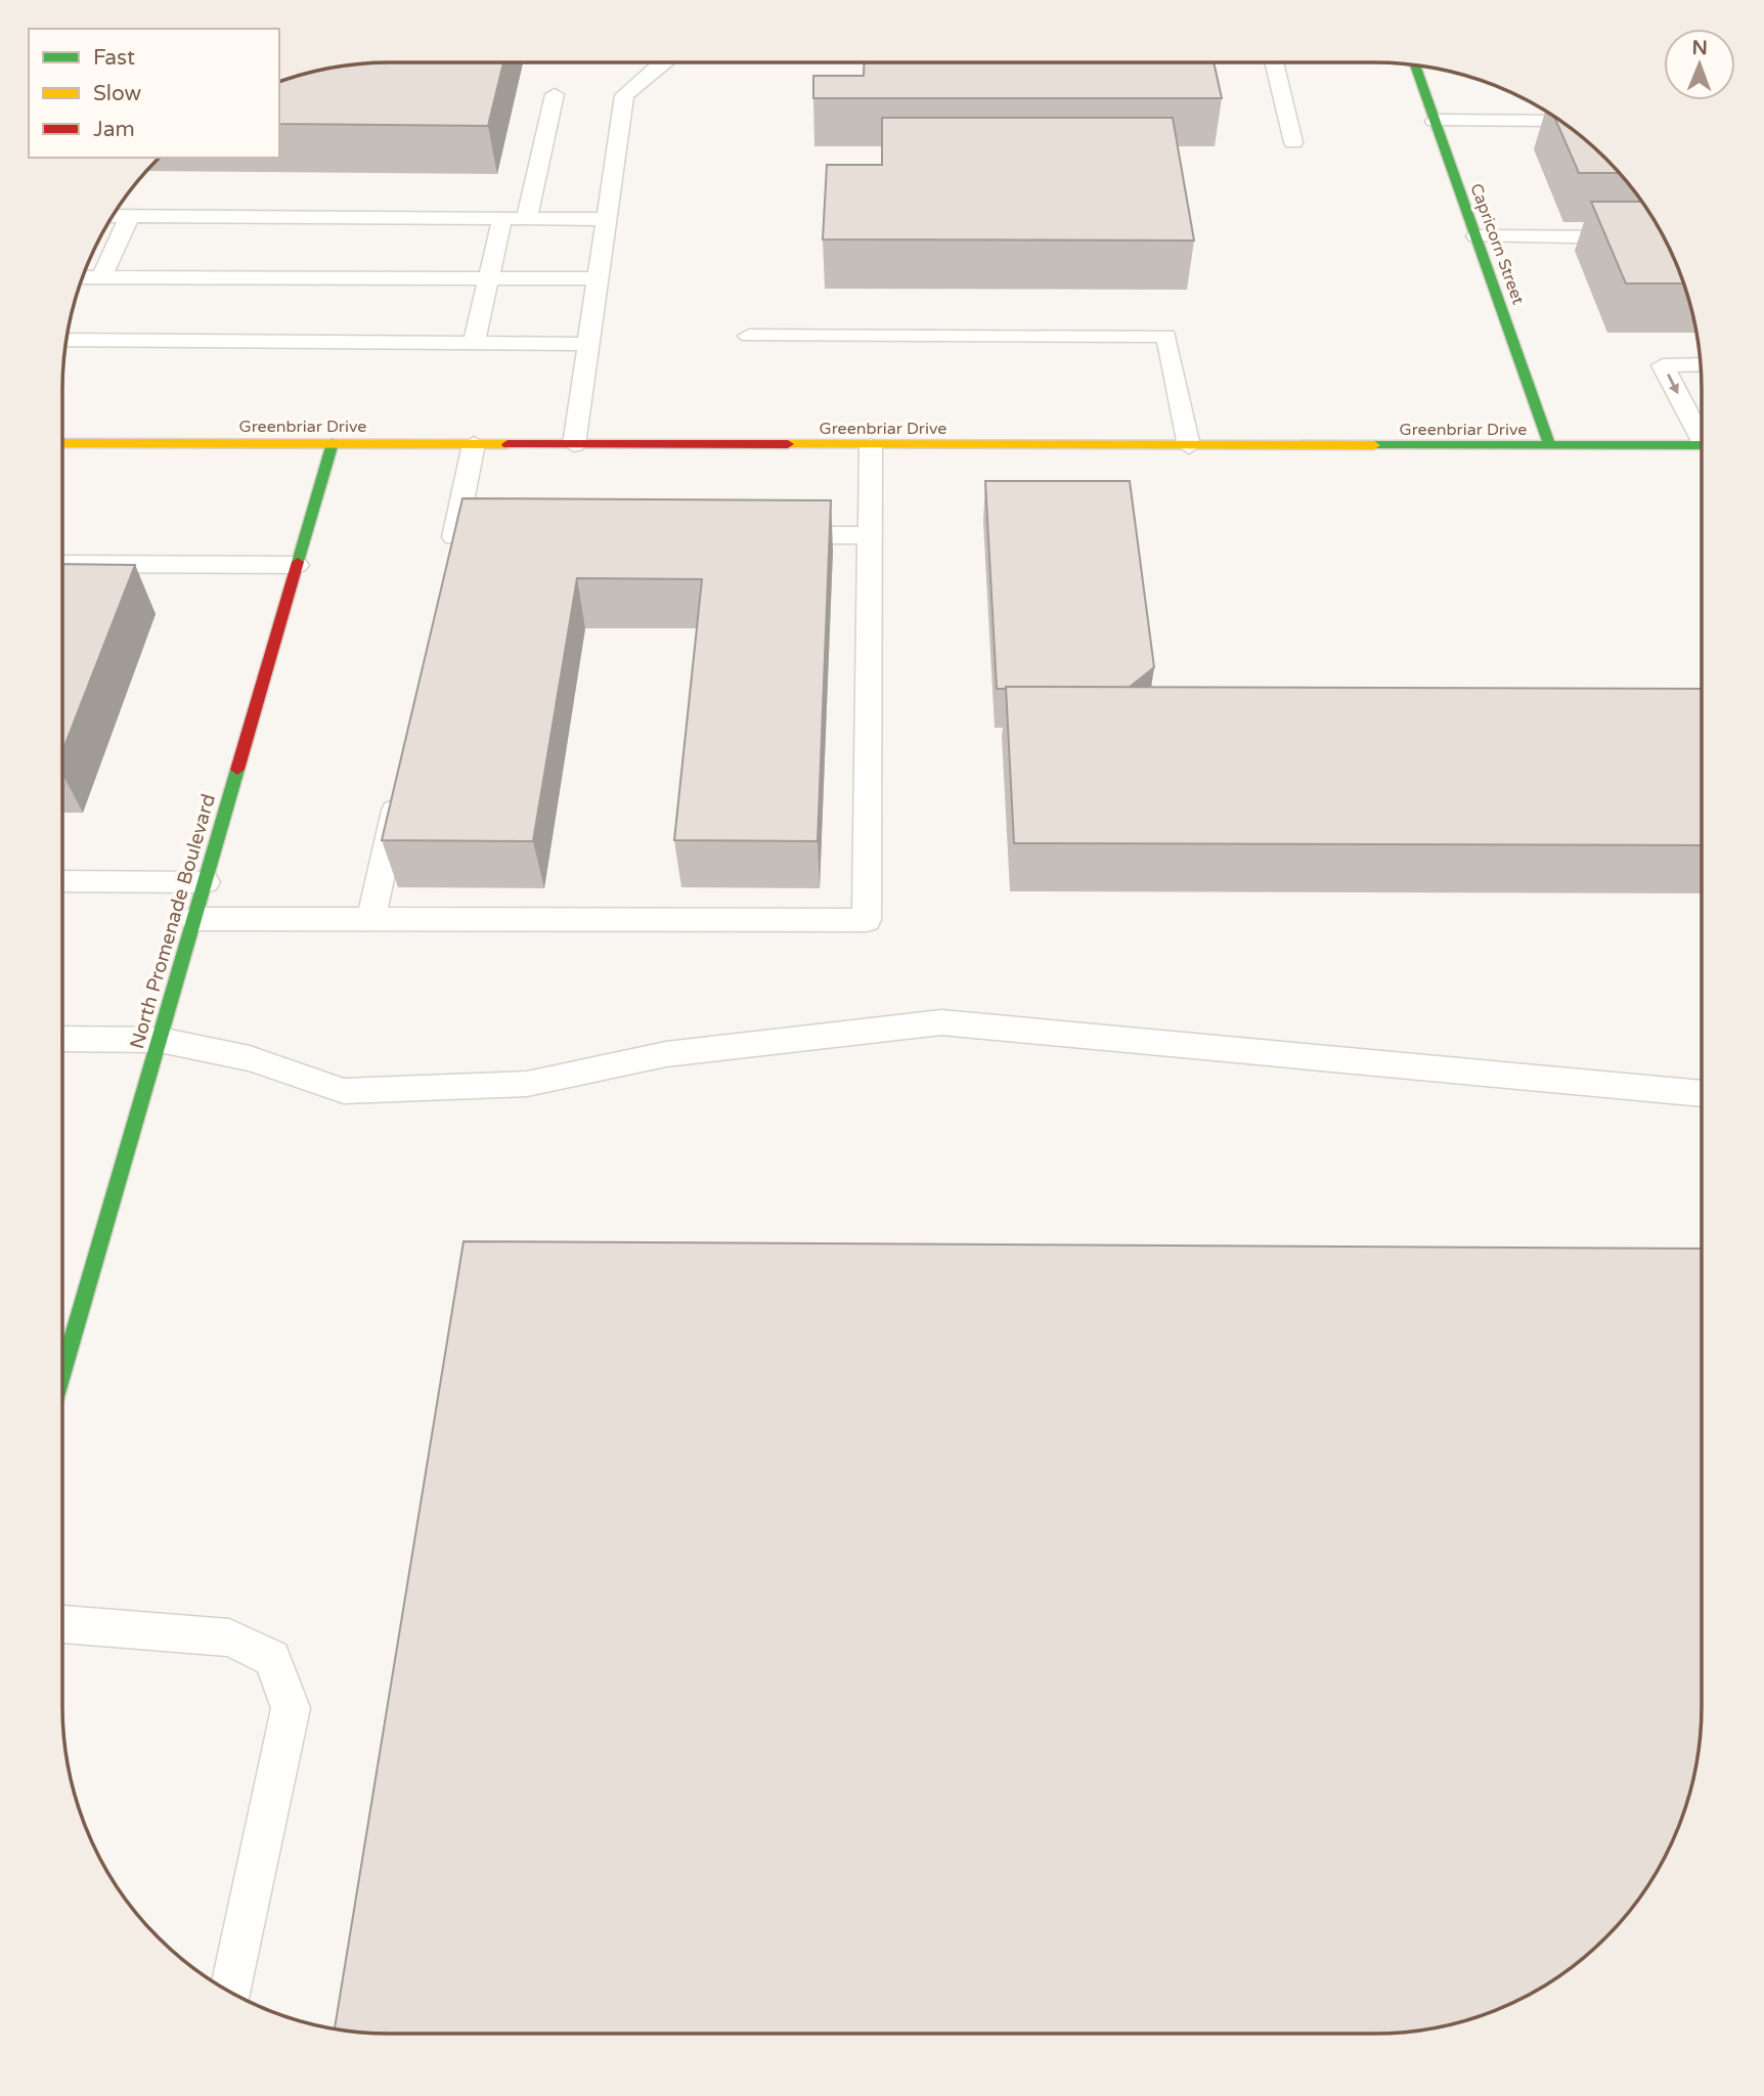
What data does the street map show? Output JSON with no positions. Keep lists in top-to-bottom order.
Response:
{
  "streets": {
    "street": ["Capricorn Street", "Greenbriar Drive", "North Promenade Boulevard"]
  },
  "crossings": [
    ["Capricorn Street", "Greenbriar Drive"],
    ["Greenbriar Drive", "North Promenade Boulevard"]
  ],
  "legend": ["Fast", "Slow", "Jam"],
  "north": "top"
}
